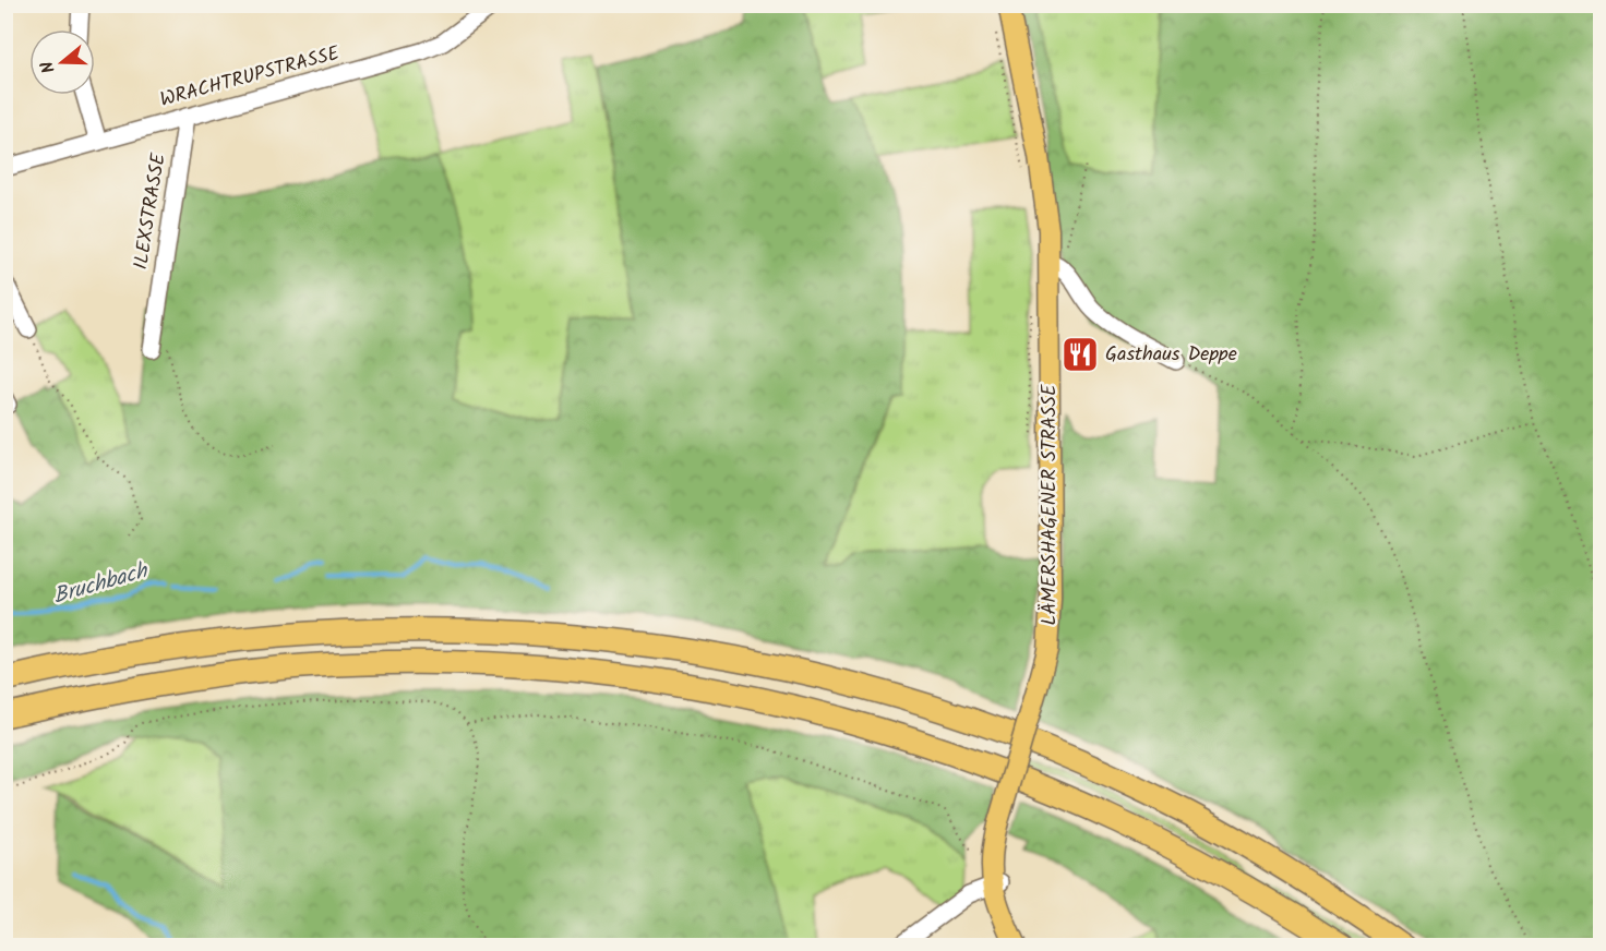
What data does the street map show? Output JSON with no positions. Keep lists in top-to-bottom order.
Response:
{
  "streets": {
    "main road": ["LÄMERSHAGENER STRASSE"],
    "street": ["WRACHTRUPSTRASSE", "ILEXSTRASSE"]
  },
  "crossings": [
    ["WRACHTRUPSTRASSE", "ILEXSTRASSE"]
  ],
  "water": ["Bruchbach"],
  "places": {
    "restaurant": ["Gasthaus Deppe"]
  },
  "north": "left"
}
